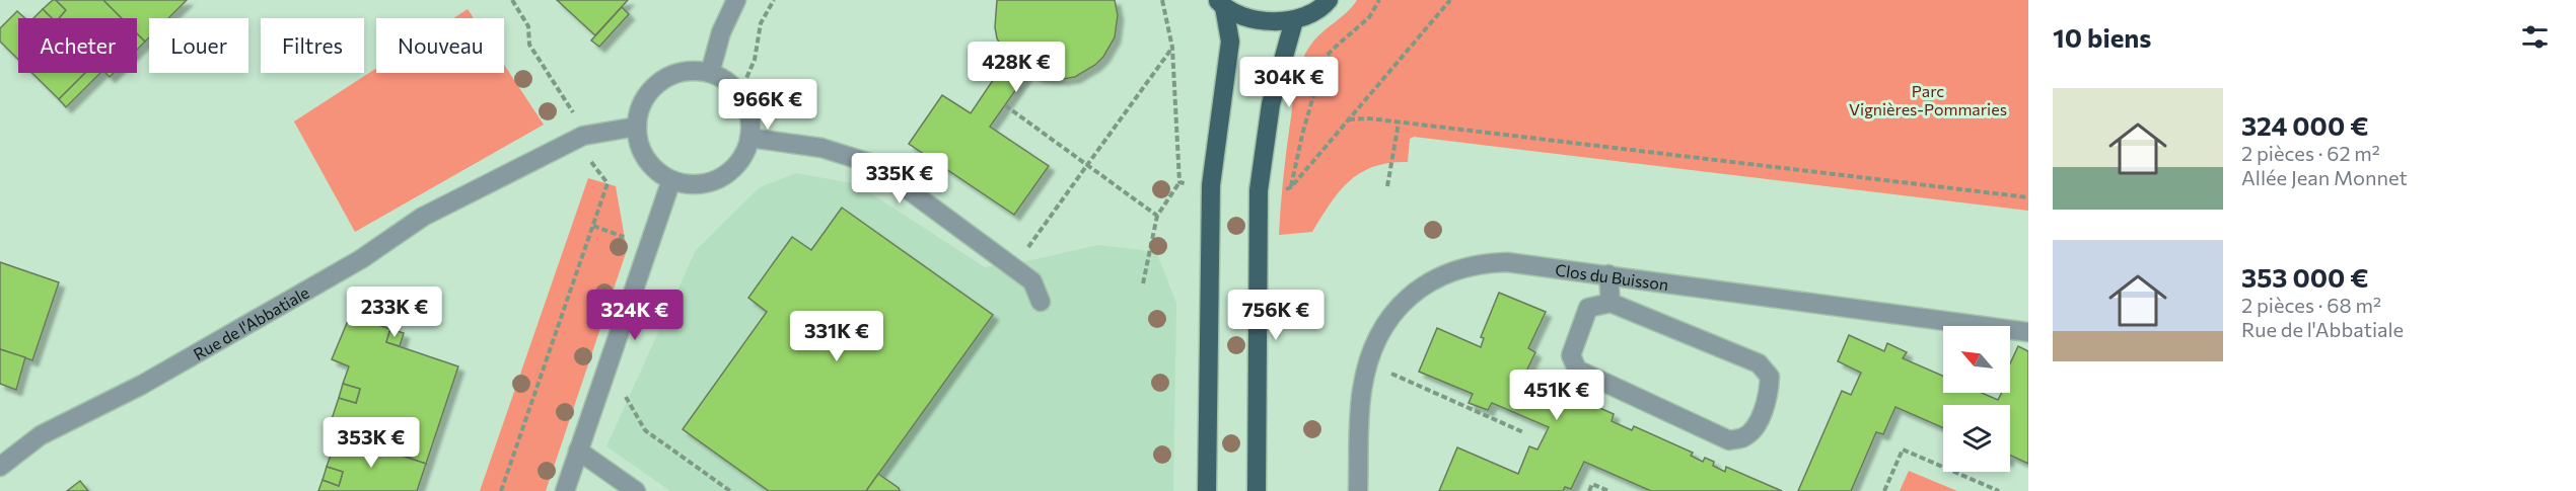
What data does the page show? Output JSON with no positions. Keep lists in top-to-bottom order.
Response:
{
  "streets": {
    "street": ["Clos du Buisson", "Rue de l'Abbatiale"]
  },
  "parks": ["Parc Vignières-Pommaries"],
  "north": "top left",
  "page": {
    "heading": "10 biens",
    "chip": [
      "Acheter",
      "Louer",
      "Filtres",
      "Nouveau"
    ],
    "price": [
      "428K €",
      "304K €",
      "966K €",
      "335K €",
      "233K €",
      "324K €",
      "756K €",
      "331K €",
      "451K €",
      "353K €"
    ],
    "list": [
      {
        "name": "324 000 €",
        "note": "2 pièces · 62 m² · Allée Jean Monnet"
      },
      {
        "name": "353 000 €",
        "note": "2 pièces · 68 m² · Rue de l'Abbatiale"
      }
    ]
  }
}
